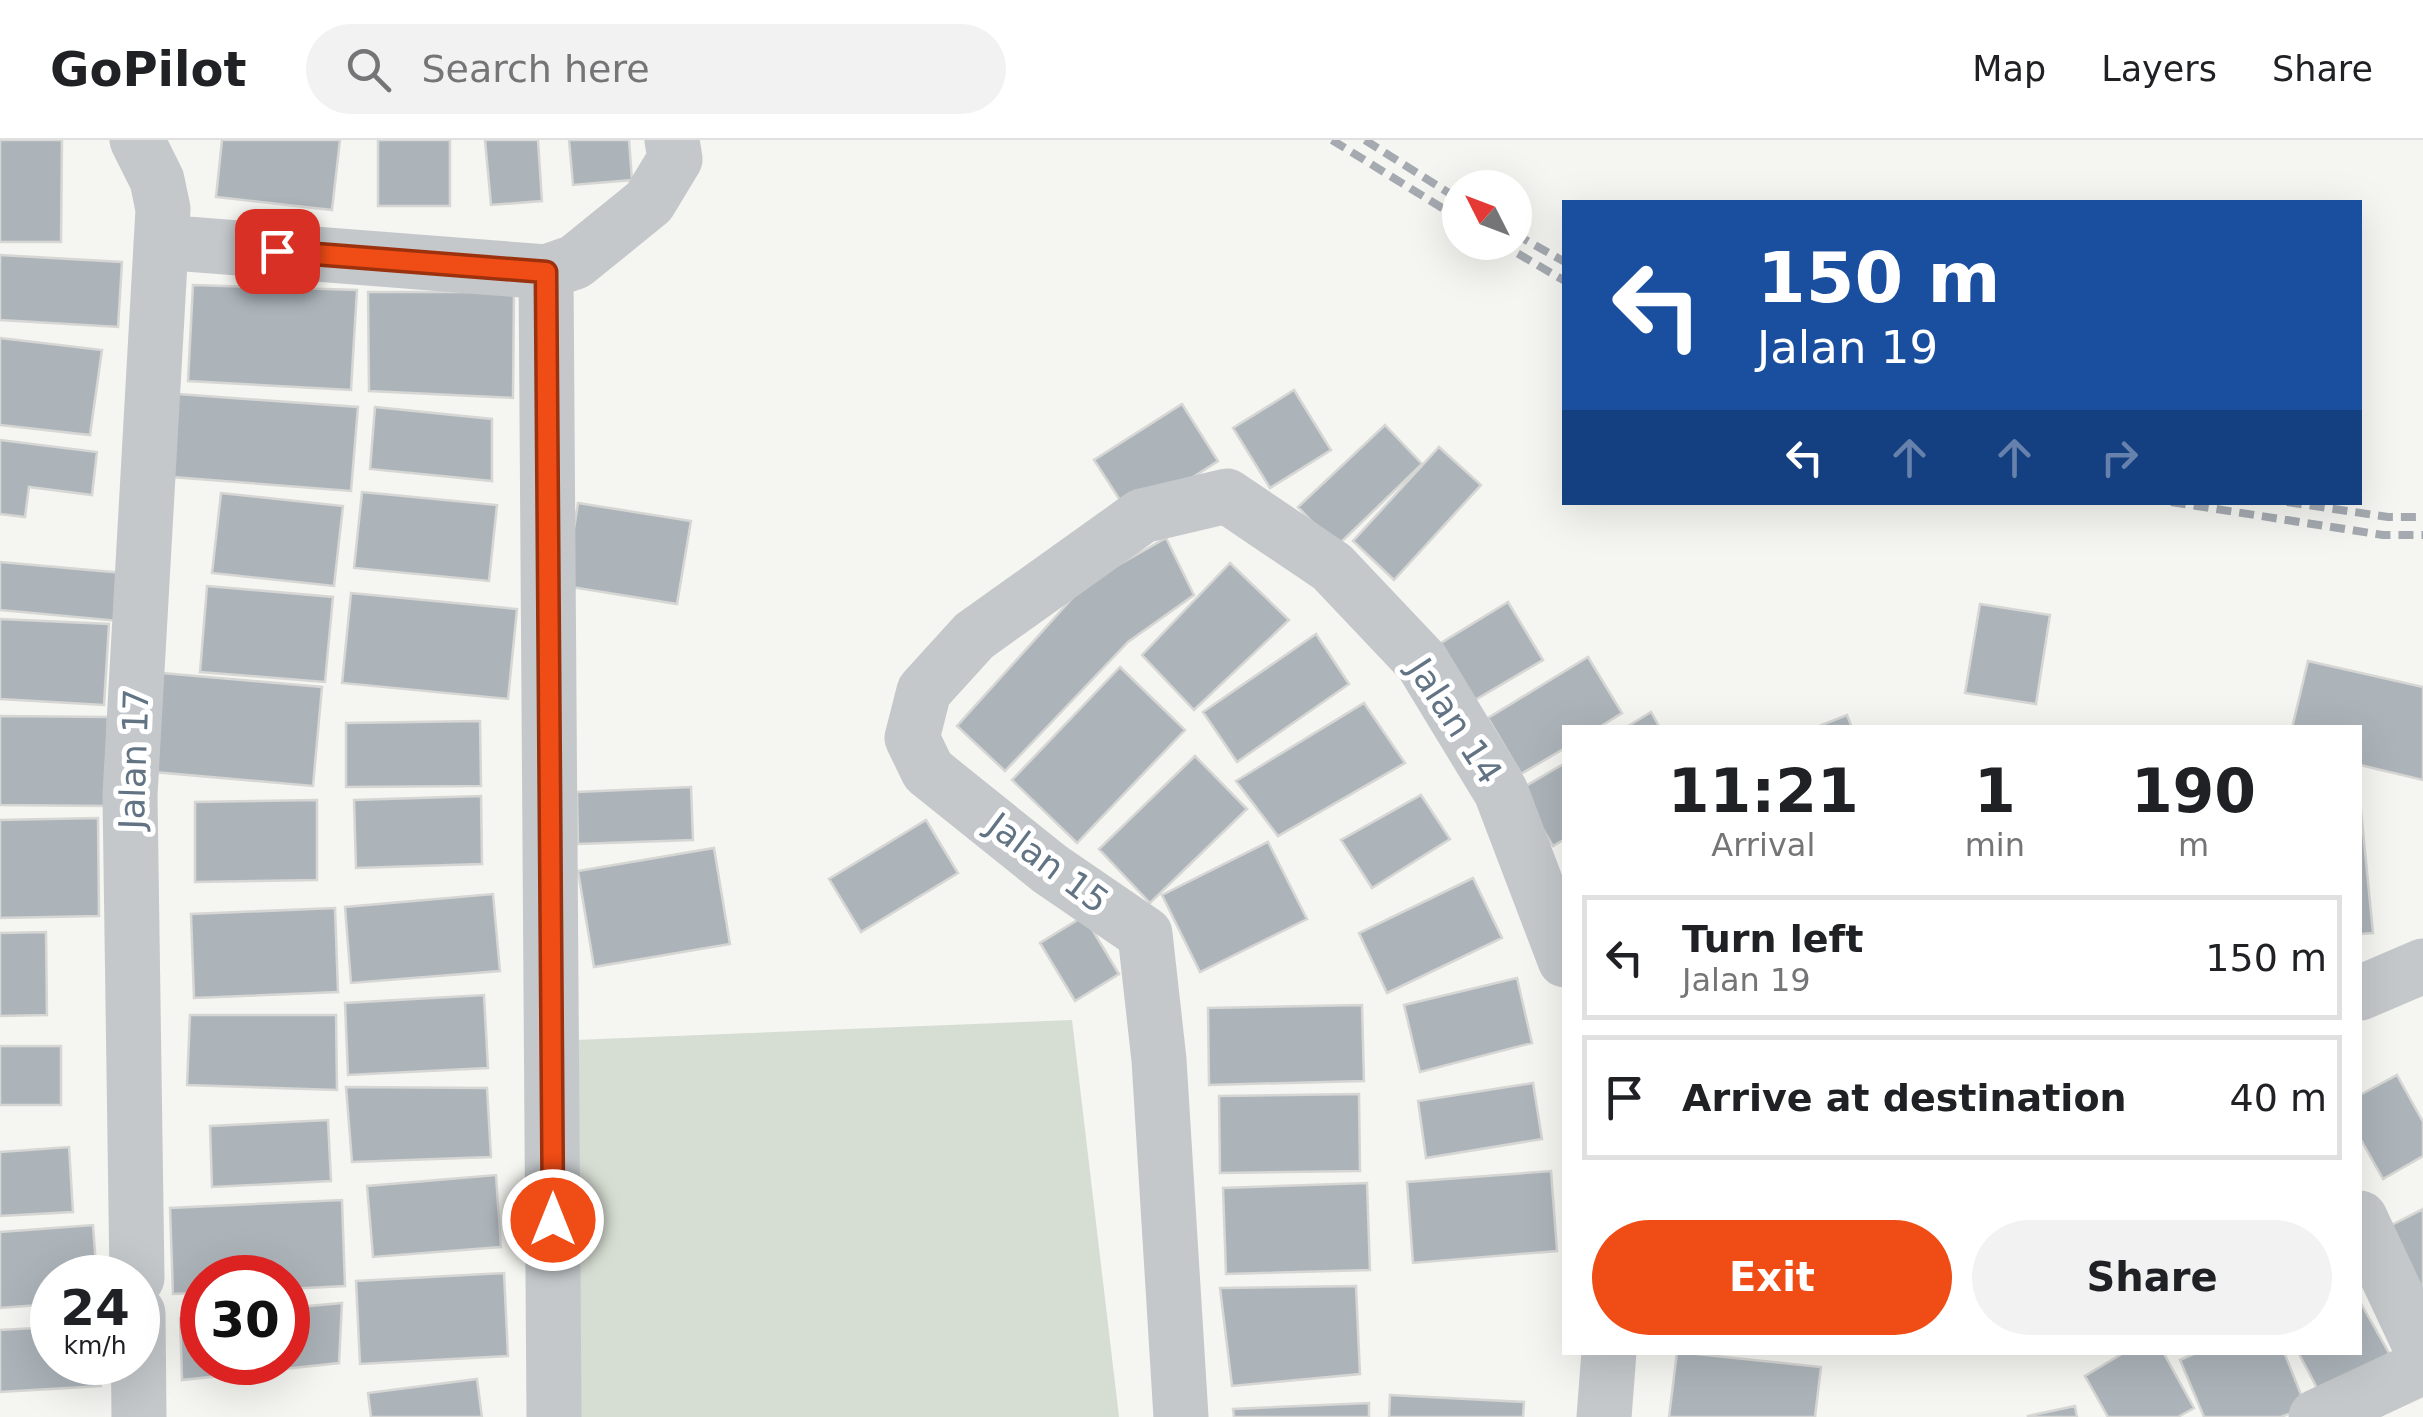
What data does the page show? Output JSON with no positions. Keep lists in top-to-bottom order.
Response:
{
  "streets": {
    "street": ["Jalan 14", "Jalan 17", "Jalan 15"]
  },
  "crossings": [
    ["Jalan 14", "Jalan 15"]
  ],
  "north": "top left",
  "page": {
    "header": "GoPilot",
    "search": "Search here",
    "nav": ["Map", "Layers", "Share"],
    "turn": ["150 m", "Jalan 19"],
    "eta": [
      "11:21",
      "Arrival",
      "1",
      "min",
      "190",
      "m"
    ],
    "list": [
      {
        "name": "Turn left",
        "note": "Jalan 19",
        "value": "150 m"
      },
      {
        "name": "Arrive at destination",
        "value": "40 m"
      }
    ],
    "buttons": ["Exit", "Share"],
    "speed": "24 km/h",
    "limit": "30"
  }
}
